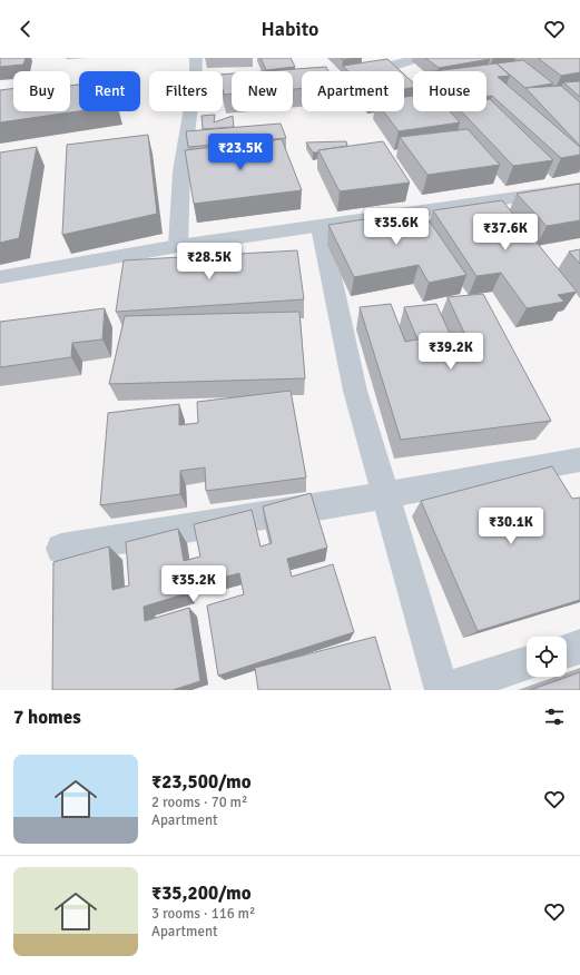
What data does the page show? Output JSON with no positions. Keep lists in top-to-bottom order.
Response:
{
  "page": {
    "header": "Habito",
    "chip": [
      "Buy",
      "Rent",
      "Filters",
      "New",
      "Apartment",
      "House"
    ],
    "price": [
      "₹23.5K",
      "₹35.6K",
      "₹37.6K",
      "₹28.5K",
      "₹39.2K",
      "₹30.1K",
      "₹35.2K"
    ],
    "heading": "7 homes",
    "list": [
      {
        "name": "₹23,500/mo",
        "note": "2 rooms · 70 m² · Apartment"
      },
      {
        "name": "₹35,200/mo",
        "note": "3 rooms · 116 m² · Apartment"
      }
    ]
  }
}
